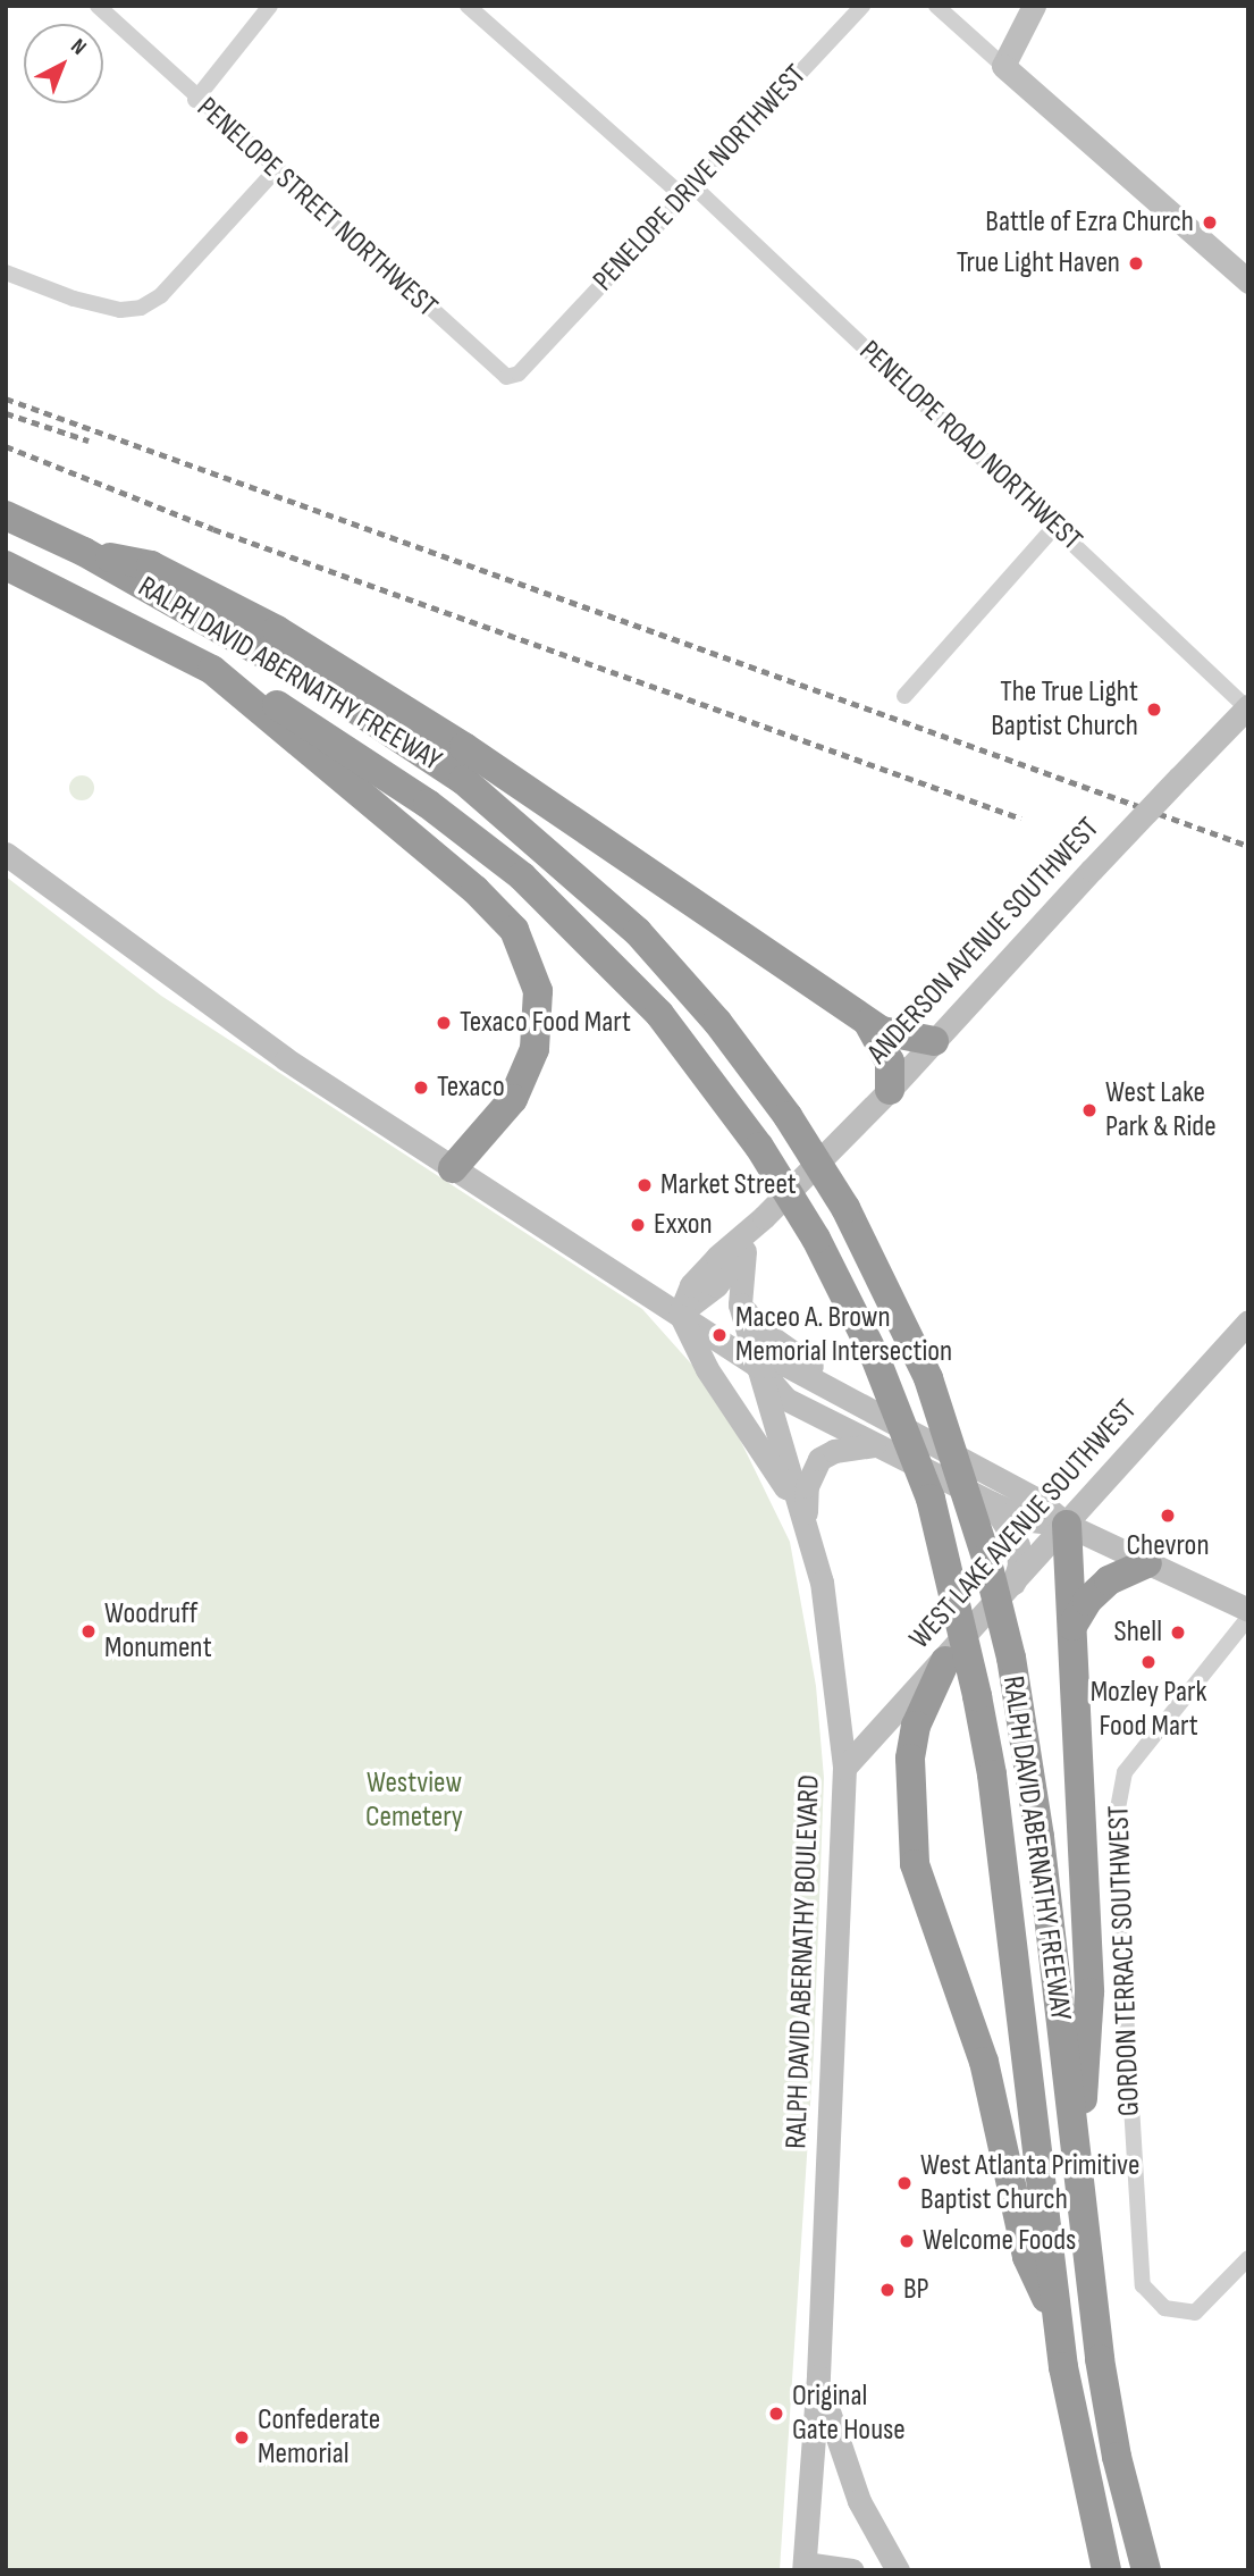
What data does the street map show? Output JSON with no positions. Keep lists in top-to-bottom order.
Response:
{
  "streets": {
    "highway": ["RALPH DAVID ABERNATHY FREEWAY"],
    "main road": ["ANDERSON AVENUE SOUTHWEST", "WEST LAKE AVENUE SOUTHWEST", "RALPH DAVID ABERNATHY BOULEVARD"],
    "street": [
      "PENELOPE DRIVE NORTHWEST",
      "PENELOPE STREET NORTHWEST",
      "PENELOPE ROAD NORTHWEST",
      "GORDON TERRACE SOUTHWEST"
    ]
  },
  "crossings": [
    ["PENELOPE DRIVE NORTHWEST", "PENELOPE STREET NORTHWEST"],
    ["PENELOPE DRIVE NORTHWEST", "PENELOPE ROAD NORTHWEST"],
    ["PENELOPE ROAD NORTHWEST", "ANDERSON AVENUE SOUTHWEST"],
    ["WEST LAKE AVENUE SOUTHWEST", "RALPH DAVID ABERNATHY BOULEVARD"]
  ],
  "parks": ["Westview Cemetery"],
  "places": [
    "Battle of Ezra Church",
    "True Light Haven",
    "The True Light Baptist Church",
    "Texaco Food Mart",
    "Texaco",
    "West Lake Park & Ride",
    "Market Street",
    "Exxon",
    "Maceo A. Brown Memorial Intersection",
    "Chevron",
    "Woodruff Monument",
    "Shell",
    "Mozley Park Food Mart",
    "West Atlanta Primitive Baptist Church",
    "Welcome Foods",
    "BP",
    "Original Gate House",
    "Confederate Memorial"
  ],
  "north": "top right"
}
